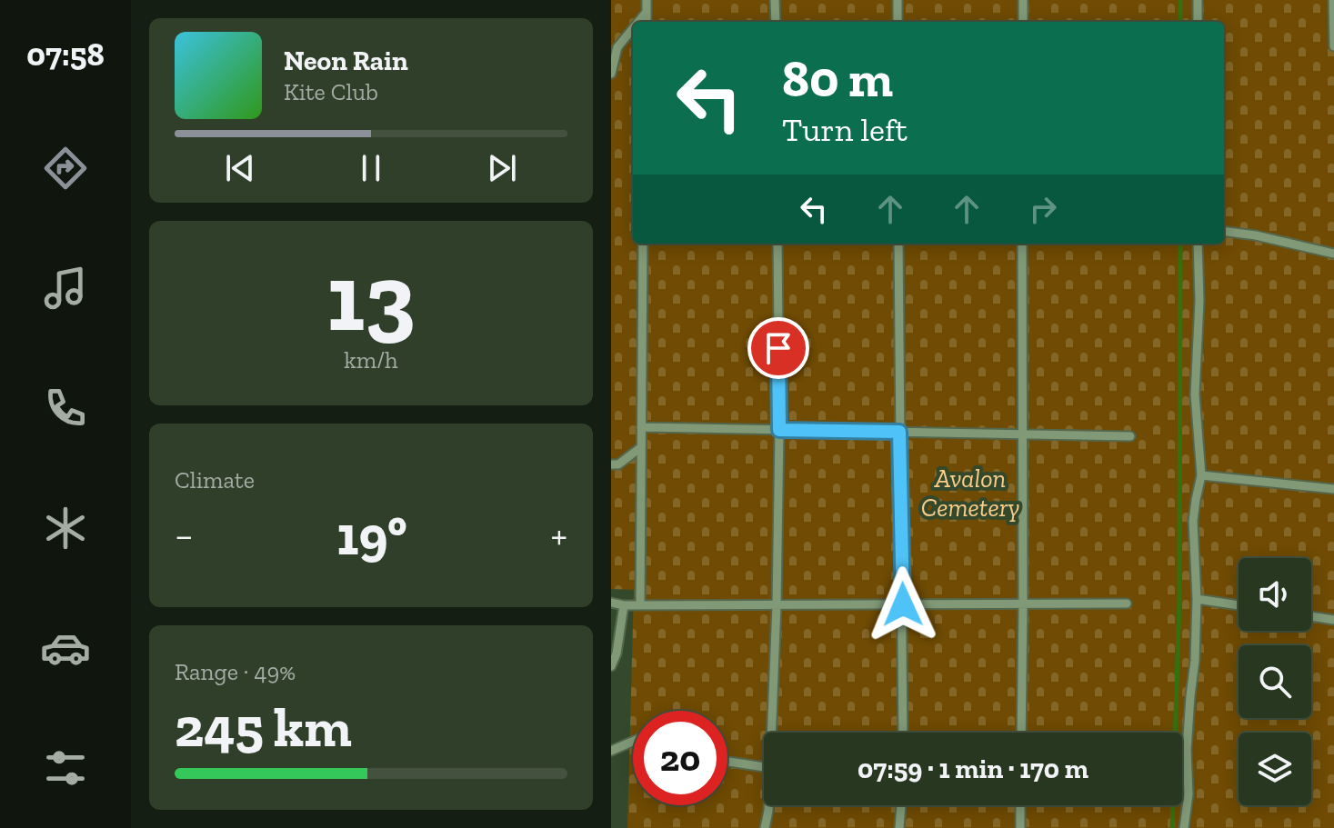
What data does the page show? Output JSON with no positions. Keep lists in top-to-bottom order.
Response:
{
  "parks": ["Avalon Cemetery"],
  "page": {
    "tabs": "07:58",
    "turn": ["80 m", "Turn left"],
    "song": ["Neon Rain", "Kite Club"],
    "tile": [
      ["13", "km/h"],
      "Climate",
      ["Range · 49%", "245 km"]
    ],
    "heat": ["−", "19°", "+"],
    "limit": "20",
    "trip": "07:59 · 1 min · 170 m"
  }
}
